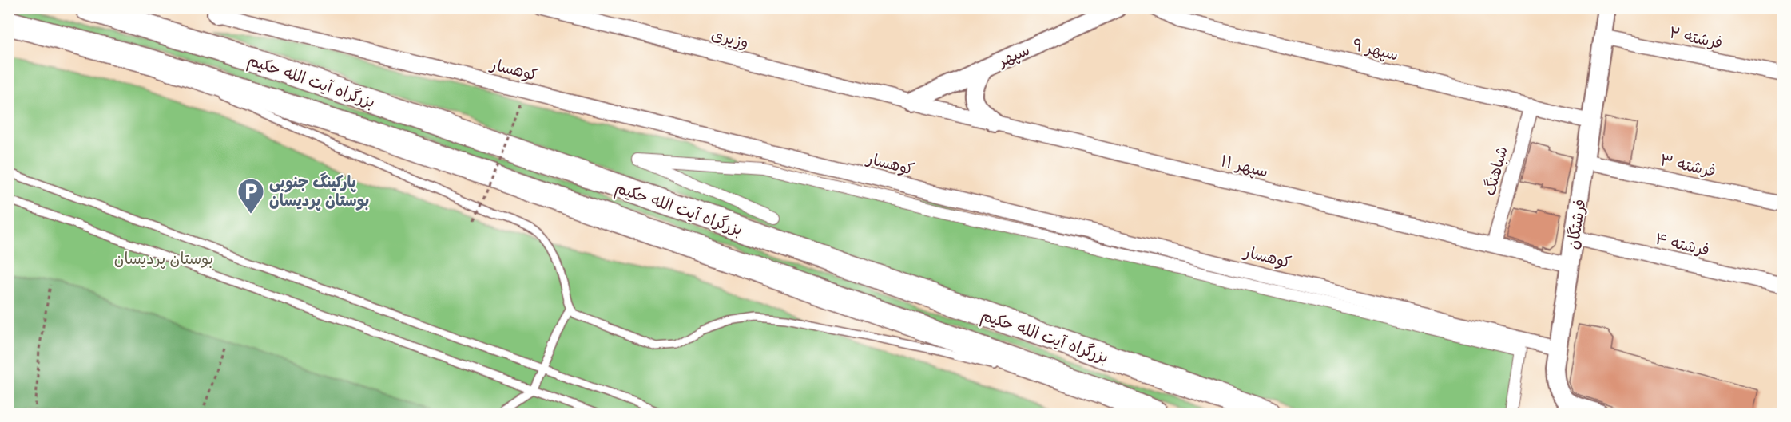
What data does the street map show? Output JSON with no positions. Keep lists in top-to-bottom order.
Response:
{
  "streets": {
    "highway": ["بزرگراه آیت الله حکیم"],
    "street": [
      "فرشته ۲",
      "وزیری",
      "سپهر ۹",
      "سپهر",
      "کوهسار",
      "فرشته ۳",
      "سپهر ۱۱",
      "شباهنگ",
      "فرشتگان",
      "فرشته ۴"
    ]
  },
  "crossings": [
    ["فرشته ۲", "فرشتگان"],
    ["وزیری", "سپهر"],
    ["وزیری", "سپهر ۱۱"],
    ["سپهر ۹", "شباهنگ"],
    ["سپهر ۹", "فرشتگان"],
    ["سپهر", "سپهر ۱۱"],
    ["کوهسار", "فرشتگان"],
    ["فرشته ۳", "فرشتگان"],
    ["سپهر ۱۱", "شباهنگ"],
    ["سپهر ۱۱", "فرشتگان"],
    ["فرشتگان", "فرشته ۴"]
  ],
  "parks": ["بوستان پردیسان"],
  "places": {
    "parking": ["پارکینگ جنوبی بوستان پردیسان"]
  }
}
